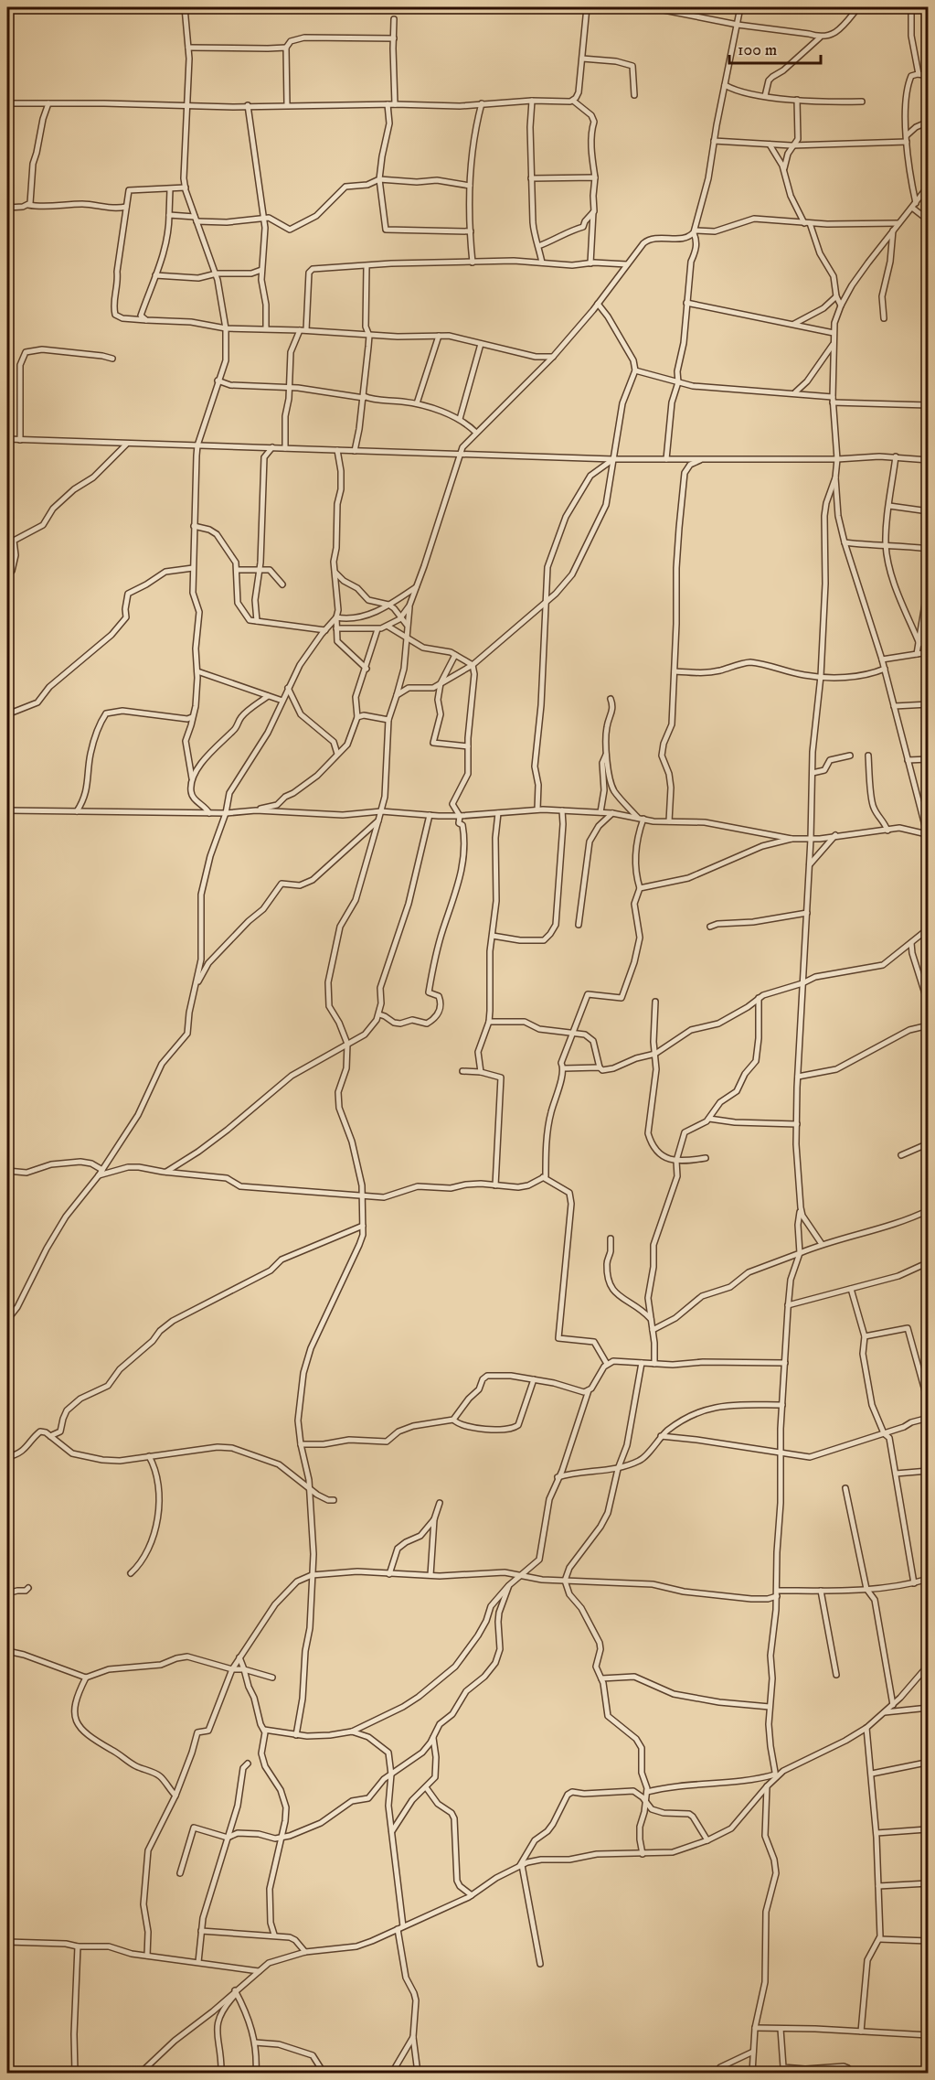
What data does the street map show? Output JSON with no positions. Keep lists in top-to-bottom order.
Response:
{
  "scale_bar": "100 m"
}
